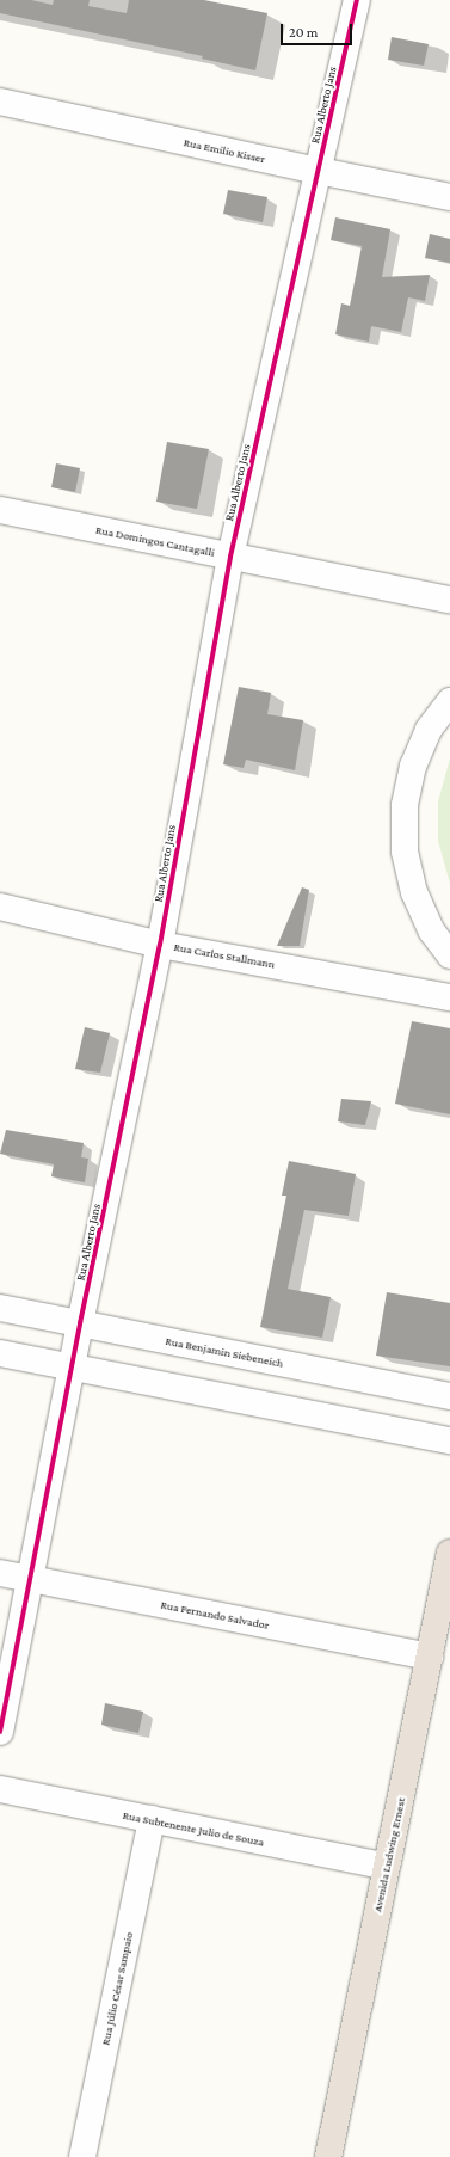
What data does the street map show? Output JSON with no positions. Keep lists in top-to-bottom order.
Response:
{
  "streets": {
    "highway": ["Avenida Ludwing Ernest"],
    "street": [
      "Rua Alberto Jans",
      "Rua Emilio Kisser",
      "Rua Domingos Cantagalli",
      "Rua Carlos Stallmann",
      "Rua Benjamin Siebeneich",
      "Rua Fernando Salvador",
      "Rua Subtenente Julio de Souza",
      "Rua Júlio César Sampaio"
    ]
  },
  "crossings": [
    ["Rua Alberto Jans", "Rua Emilio Kisser"],
    ["Rua Alberto Jans", "Rua Domingos Cantagalli"],
    ["Rua Alberto Jans", "Rua Carlos Stallmann"],
    ["Rua Alberto Jans", "Rua Benjamin Siebeneich"],
    ["Rua Alberto Jans", "Rua Fernando Salvador"],
    ["Rua Fernando Salvador", "Avenida Ludwing Ernest"],
    ["Rua Subtenente Julio de Souza", "Avenida Ludwing Ernest"],
    ["Rua Subtenente Julio de Souza", "Rua Júlio César Sampaio"]
  ],
  "scale_bar": "20 m"
}
